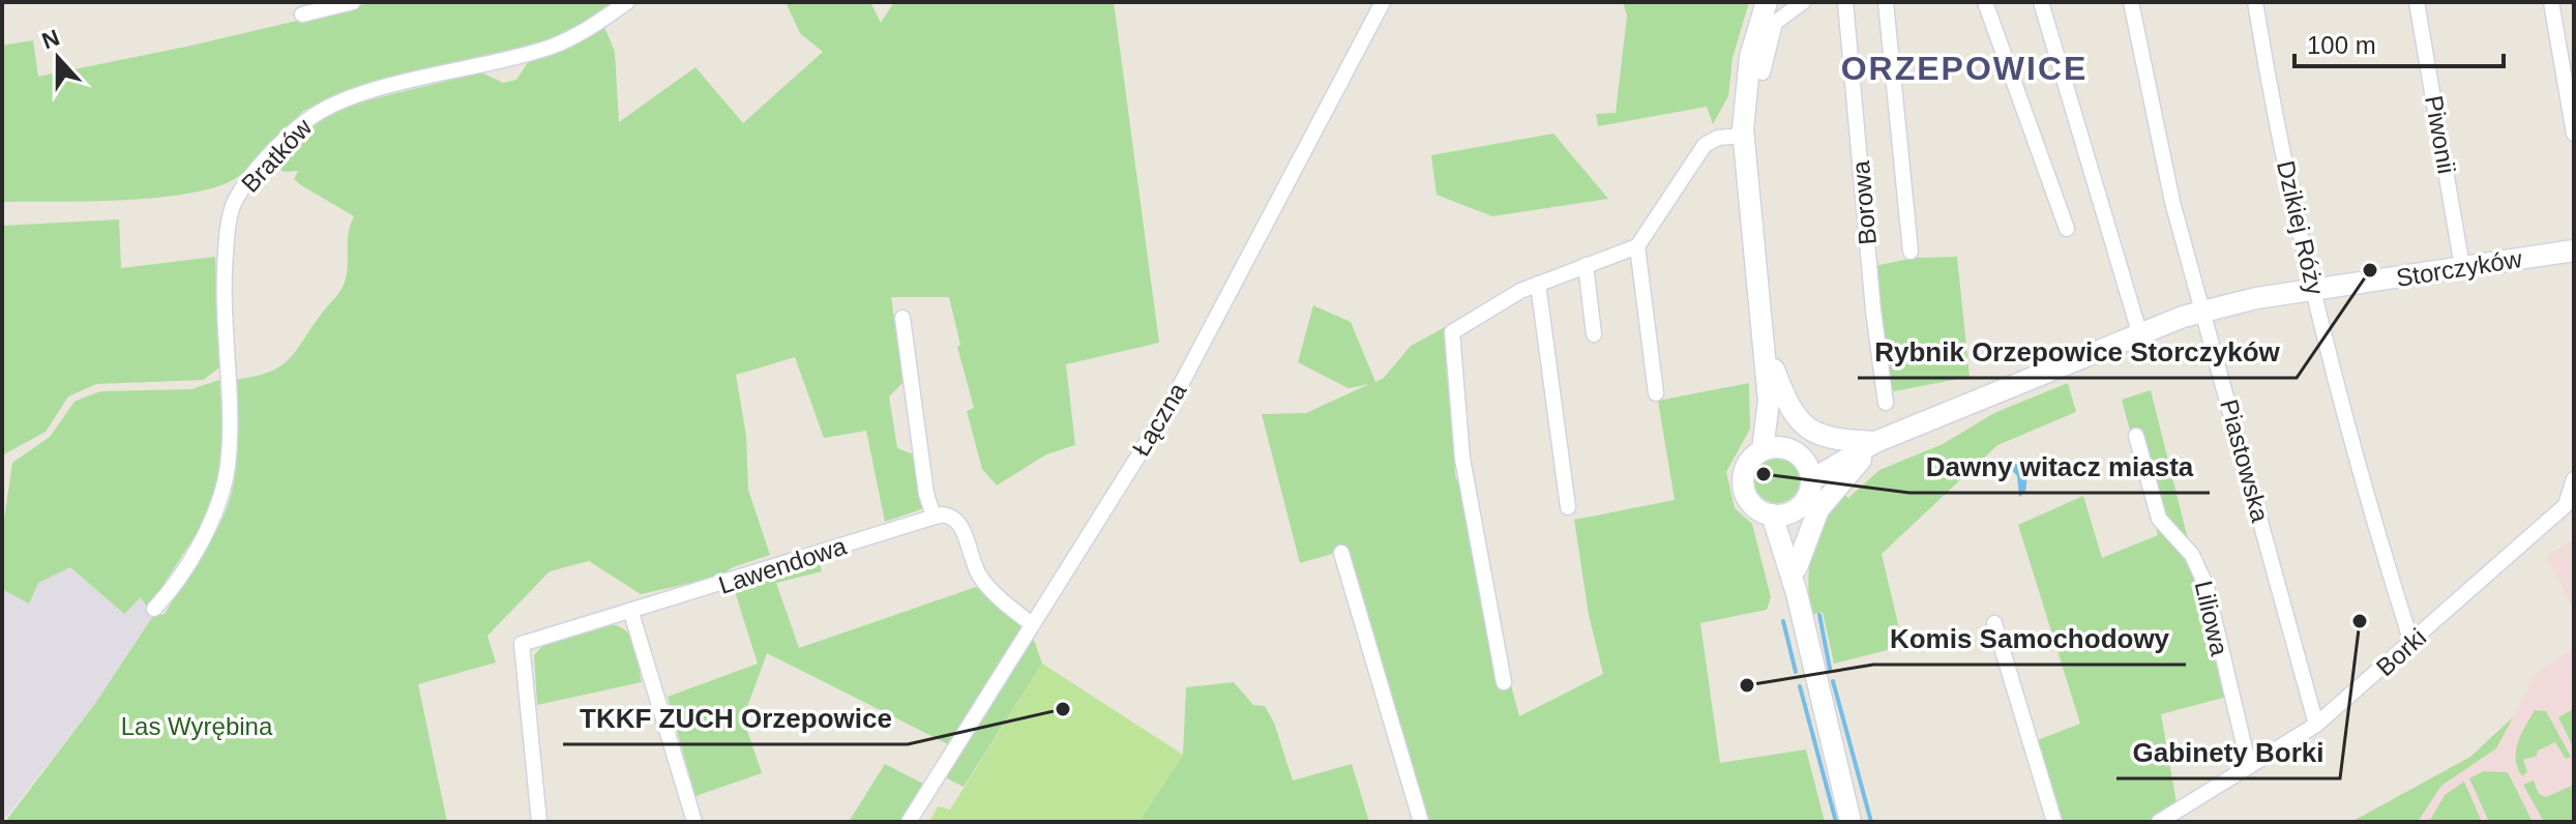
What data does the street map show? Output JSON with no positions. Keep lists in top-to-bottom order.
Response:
{
  "streets": {
    "street": [
      "Piwonii",
      "Bratków",
      "Borowa",
      "Dzikiej Róży",
      "Storczyków",
      "Łączna",
      "Piastowska",
      "Lawendowa",
      "Liliowa",
      "Borki"
    ]
  },
  "crossings": [
    ["Piwonii", "Storczyków"],
    ["Dzikiej Róży", "Storczyków"],
    ["Dzikiej Róży", "Borki"],
    ["Storczyków", "Piastowska"],
    ["Piastowska", "Borki"],
    ["Liliowa", "Borki"]
  ],
  "districts": ["ORZEPOWICE"],
  "parks": ["Las Wyrębina"],
  "places": [
    "Rybnik Orzepowice Storczyków",
    "Dawny witacz miasta",
    "Gabinety Borki",
    "Komis Samochodowy",
    "TKKF ZUCH Orzepowice"
  ],
  "scale_bar": "100 m",
  "north": "top"
}
